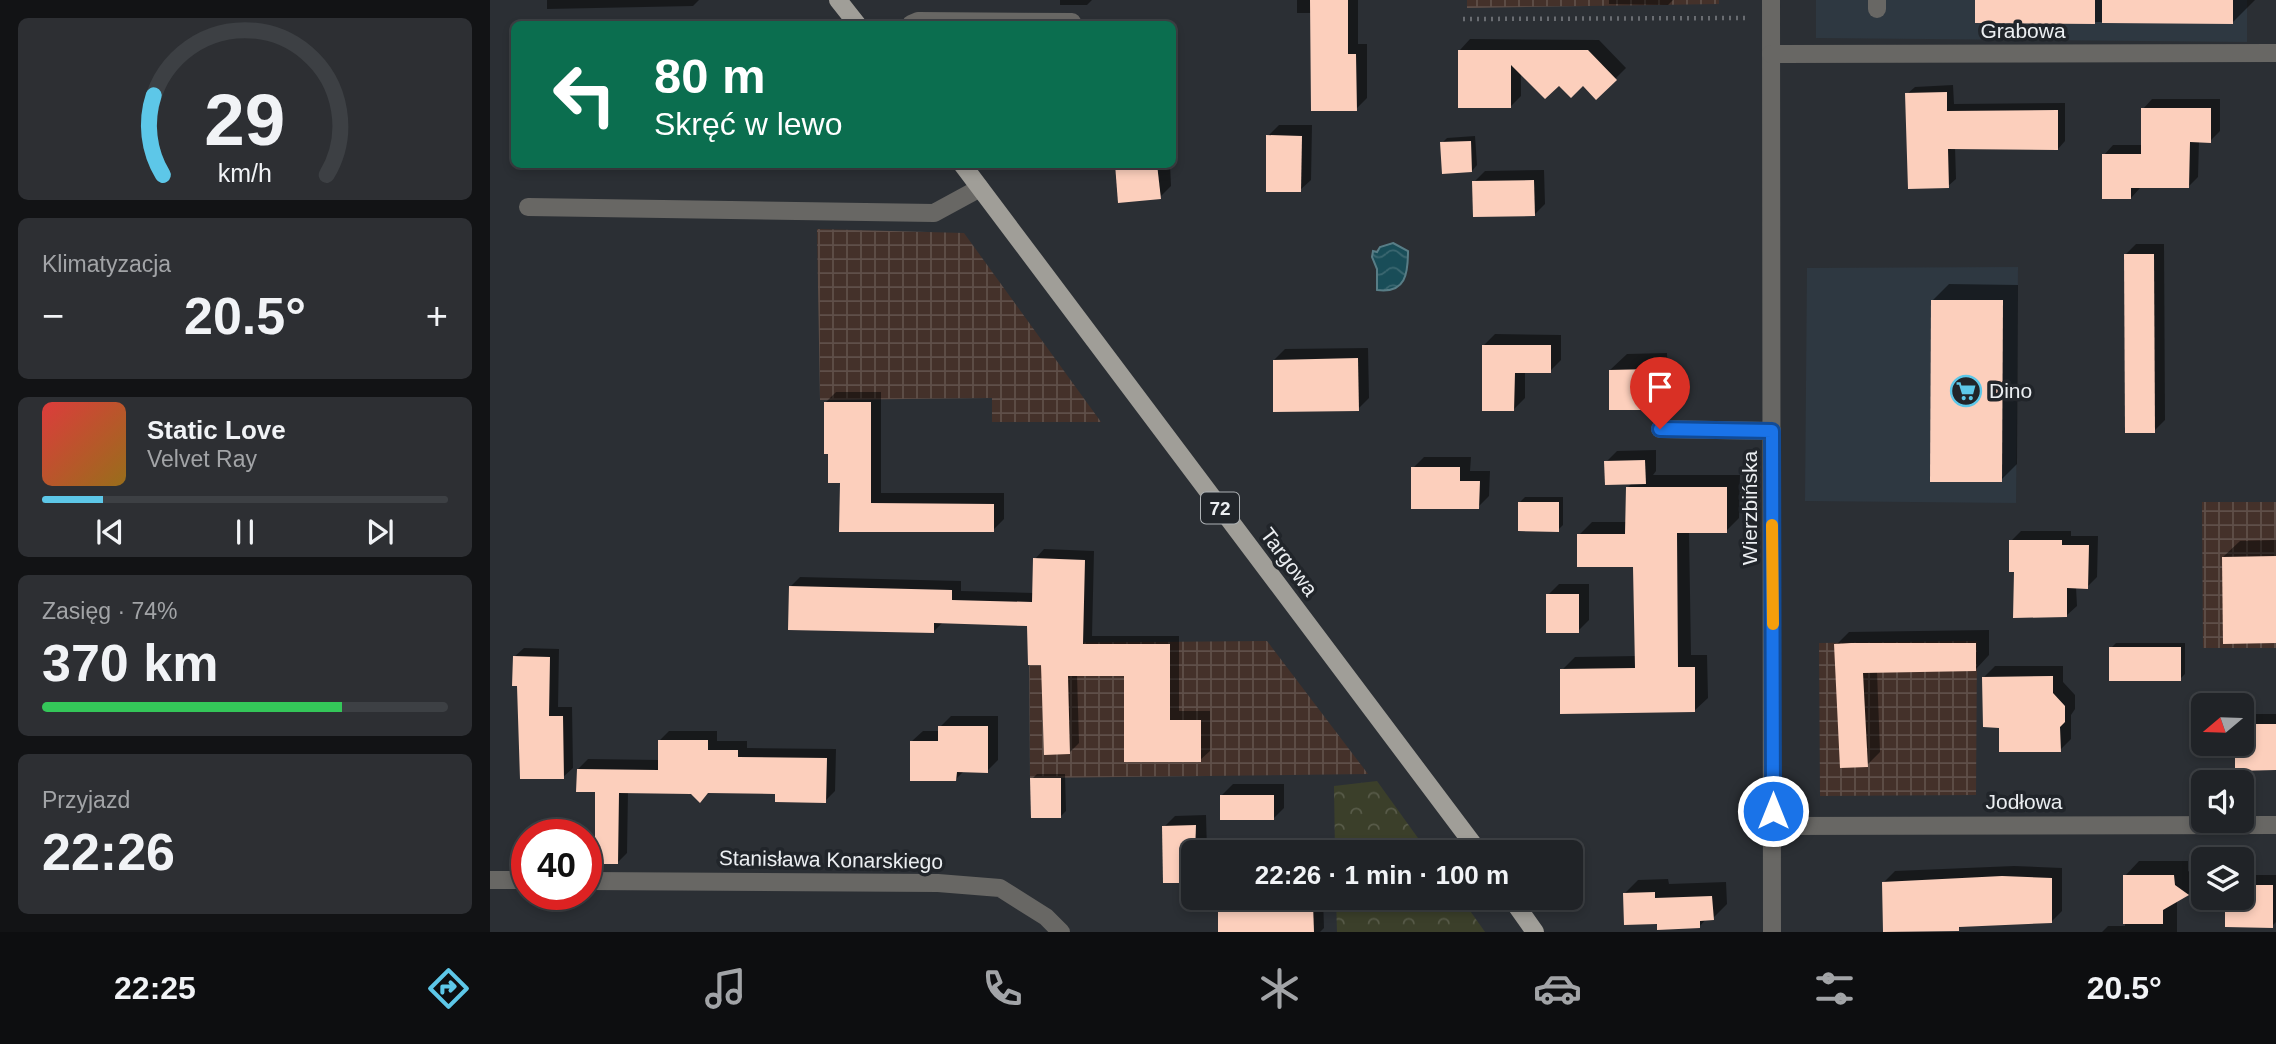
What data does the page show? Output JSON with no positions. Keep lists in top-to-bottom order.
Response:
{
  "streets": {
    "main road": ["72", "Targowa"],
    "street": [
      "Grabowa",
      "Wierzbińska",
      "Jodłowa",
      "Stanisława Konarskiego"
    ]
  },
  "crossings": [
    ["Grabowa", "Wierzbińska"],
    ["Wierzbińska", "Jodłowa"]
  ],
  "places": {
    "supermarket": ["Dino"]
  },
  "north": "left",
  "page": {
    "turn": ["80 m", "Skręć w lewo"],
    "tile": [
      "Klimatyzacja",
      ["Zasięg · 74%", "370 km"],
      ["Przyjazd", "22:26"]
    ],
    "heat": ["−", "20.5°", "+"],
    "song": ["Static Love", "Velvet Ray"],
    "limit": "40",
    "trip": "22:26 · 1 min · 100 m",
    "tabs": ["22:25", "20.5°"],
    "gauge": ["29", "km/h"]
  }
}
